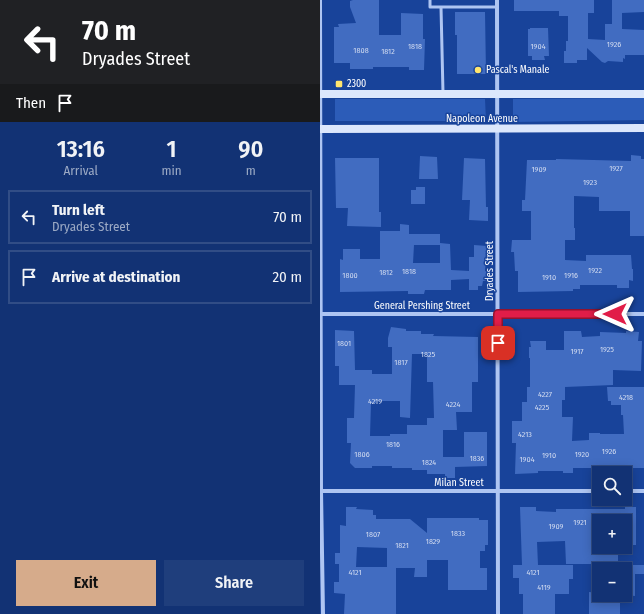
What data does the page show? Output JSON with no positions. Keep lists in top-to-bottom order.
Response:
{
  "streets": {
    "main road": ["Napoleon Avenue"],
    "street": ["Dryades Street", "General Pershing Street", "Milan Street"]
  },
  "crossings": [
    ["Napoleon Avenue", "Dryades Street"],
    ["Dryades Street", "General Pershing Street"],
    ["Dryades Street", "Milan Street"]
  ],
  "places": {
    "other": ["Pascal's Manale"],
    "transit": ["2300"]
  },
  "house_numbers": [
    "1926",
    "1818",
    "1904",
    "1808",
    "1812",
    "1927",
    "1909",
    "1923",
    "1922",
    "1818",
    "1812",
    "1800",
    "1916",
    "1910",
    "1801",
    "1925",
    "1917",
    "1825",
    "1817",
    "4227",
    "4218",
    "4219",
    "4224",
    "4225",
    "4213",
    "1816",
    "1926",
    "1806",
    "1920",
    "1910",
    "1836",
    "1904",
    "1824",
    "1921",
    "1909",
    "1833",
    "1807",
    "1829",
    "1821",
    "4121",
    "4121",
    "4119"
  ],
  "page": {
    "turn": ["70 m", "Dryades Street"],
    "then": "Then",
    "eta": [
      "13:16",
      "Arrival",
      "1",
      "min",
      "90",
      "m"
    ],
    "list": [
      {
        "name": "Turn left",
        "note": "Dryades Street",
        "value": "70 m"
      },
      {
        "name": "Arrive at destination",
        "value": "20 m"
      }
    ],
    "map_buttons": ["+", "−"],
    "buttons": ["Exit", "Share"]
  }
}
